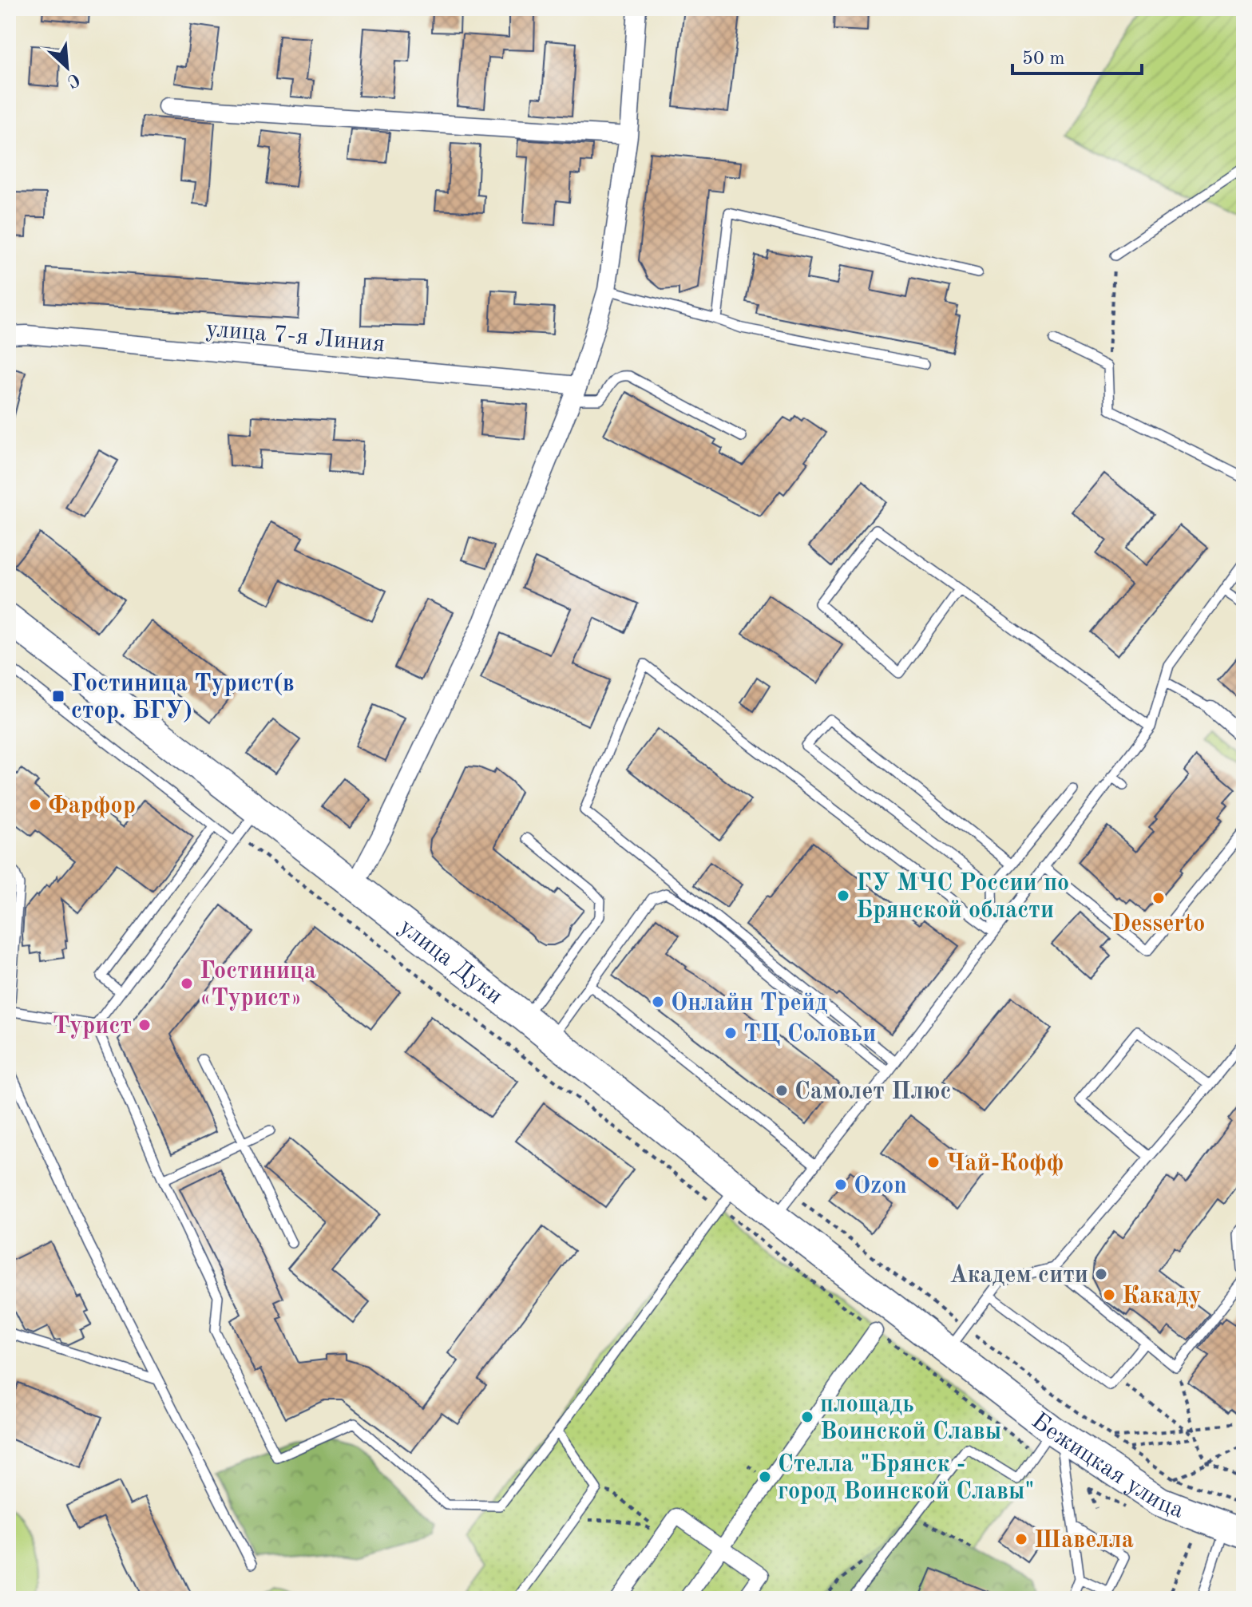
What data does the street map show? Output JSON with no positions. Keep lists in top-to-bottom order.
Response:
{
  "streets": {
    "main road": ["улица Дуки", "Бежицкая улица"],
    "street": ["улица 7-я Линия"]
  },
  "crossings": [
    ["улица Дуки", "Бежицкая улица"]
  ],
  "places": {
    "transit": ["Гостиница Турист(в стор. БГУ)"],
    "other": [
      "Фарфор",
      "ГУ МЧС России по Брянской области",
      "Desserto",
      "Гостиница «Турист»",
      "Онлайн Трейд",
      "Турист",
      "ТЦ Соловьи",
      "Самолет Плюс",
      "Чай-Кофф",
      "Ozon",
      "Академ сити",
      "Какаду",
      "площадь Воинской Славы",
      "Стелла \"Брянск - город Воинской Славы\"",
      "Шавелла"
    ]
  },
  "scale_bar": "50 m",
  "north": "bottom right"
}
